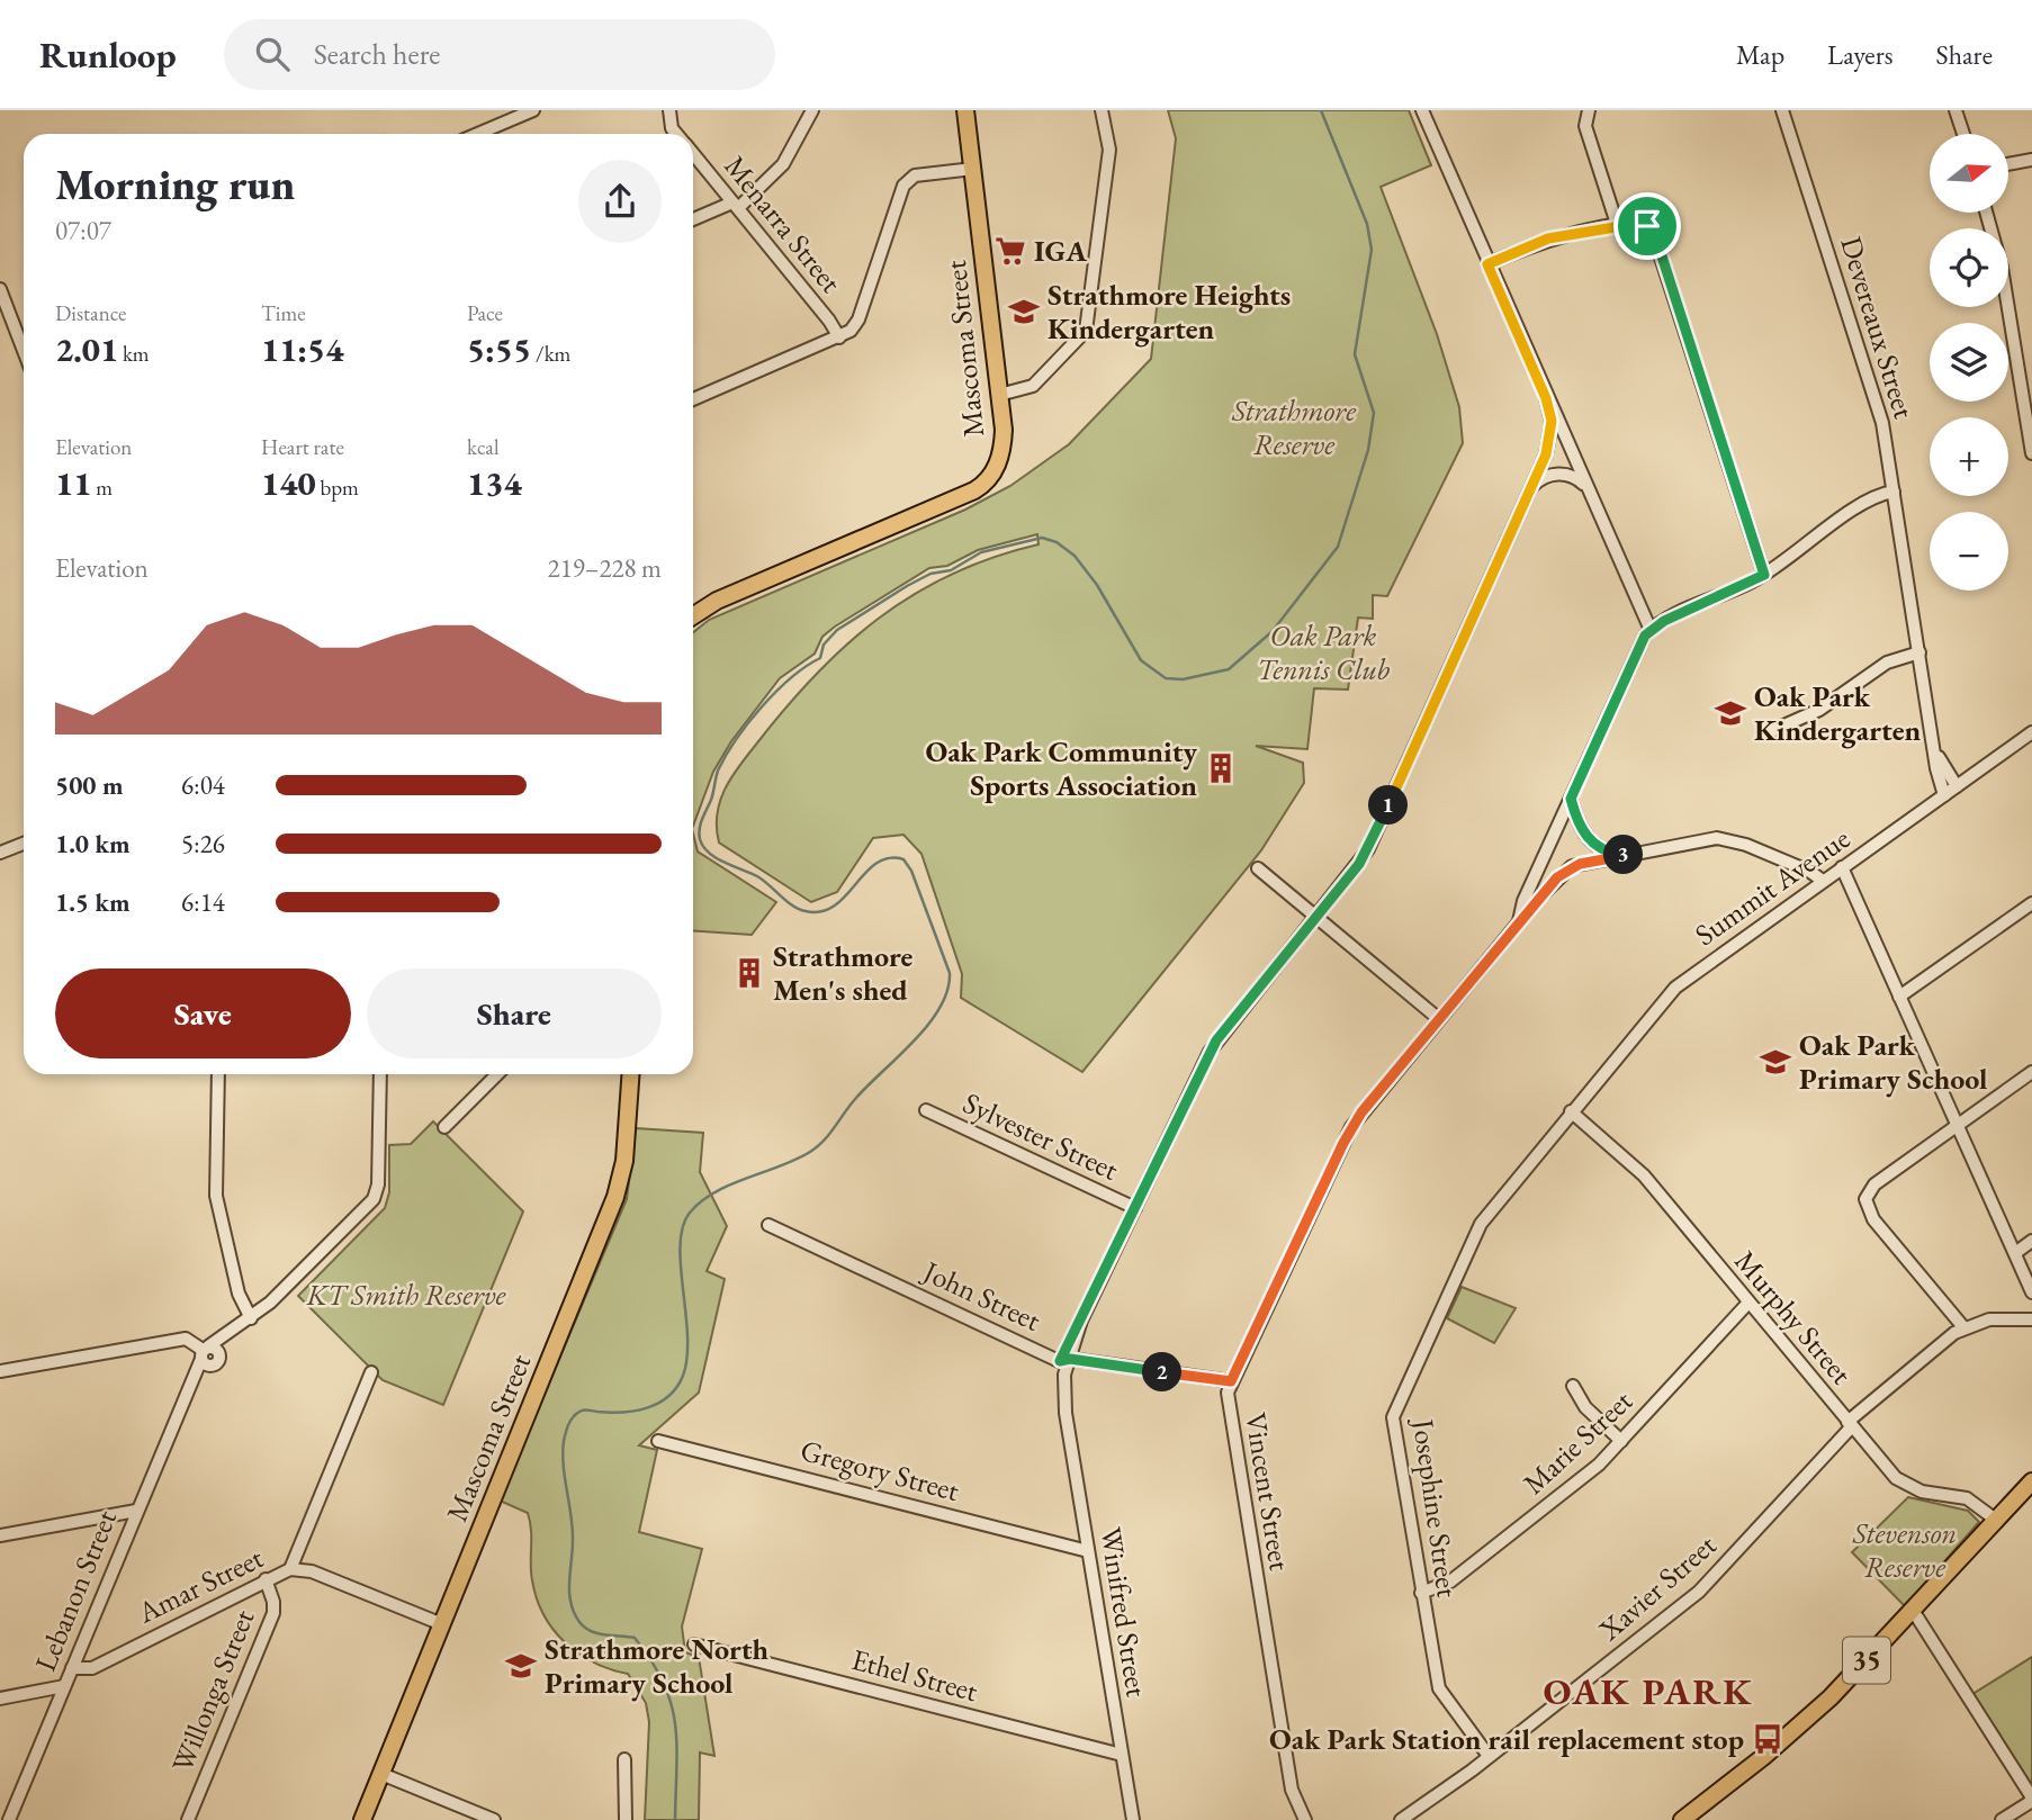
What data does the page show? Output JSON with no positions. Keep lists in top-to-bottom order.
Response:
{
  "streets": {
    "main road": ["Mascoma Street", "35"],
    "street": [
      "Menarra Street",
      "Devereaux Street",
      "Summit Avenue",
      "Sylvester Street",
      "John Street",
      "Murphy Street",
      "Marie Street",
      "Gregory Street",
      "Vincent Street",
      "Josephine Street",
      "Amar Street",
      "Xavier Street",
      "Lebanon Street",
      "Winifred Street",
      "Ethel Street",
      "Willonga Street"
    ]
  },
  "crossings": [
    ["Devereaux Street", "Summit Avenue"],
    ["Mascoma Street", "Amar Street"],
    ["Summit Avenue", "Murphy Street"],
    ["Summit Avenue", "Vincent Street"],
    ["Summit Avenue", "Josephine Street"],
    ["John Street", "Vincent Street"],
    ["John Street", "Winifred Street"],
    ["Murphy Street", "Marie Street"],
    ["Murphy Street", "Josephine Street"],
    ["Murphy Street", "Xavier Street"],
    ["Murphy Street", "35"],
    ["Marie Street", "Josephine Street"],
    ["Gregory Street", "Winifred Street"],
    ["Josephine Street", "Xavier Street"],
    ["Amar Street", "Lebanon Street"],
    ["Amar Street", "Willonga Street"],
    ["Winifred Street", "Ethel Street"]
  ],
  "districts": ["OAK PARK"],
  "parks": [
    "Strathmore Reserve",
    "Oak Park Tennis Club",
    "KT Smith Reserve",
    "Stevenson Reserve"
  ],
  "places": {
    "supermarket": ["IGA"],
    "school or university": [
      "Strathmore Heights Kindergarten",
      "Oak Park Kindergarten",
      "Oak Park Primary School",
      "Strathmore North Primary School"
    ],
    "building": ["Oak Park Community Sports Association", "Strathmore Men's shed"],
    "bus stop": ["Oak Park Station rail replacement stop"]
  },
  "north": "right",
  "page": {
    "header": "Runloop",
    "search": "Search here",
    "nav": ["Map", "Layers", "Share"],
    "map_buttons": ["+", "−"],
    "heading": ["Morning run", "07:07"],
    "stats": [
      ["Distance", "2.01 km"],
      ["Time", "11:54"],
      ["Pace", "5:55 /km"],
      ["Elevation", "11 m"],
      ["Heart rate", "140 bpm"],
      ["kcal", "134"]
    ],
    "chart": ["Elevation", "219–228 m"],
    "list": [
      {
        "name": "500 m",
        "note": "6:04"
      },
      {
        "name": "1.0 km",
        "note": "5:26"
      },
      {
        "name": "1.5 km",
        "note": "6:14"
      }
    ],
    "pins": ["1", "3", "2"],
    "buttons": ["Save", "Share"]
  }
}
